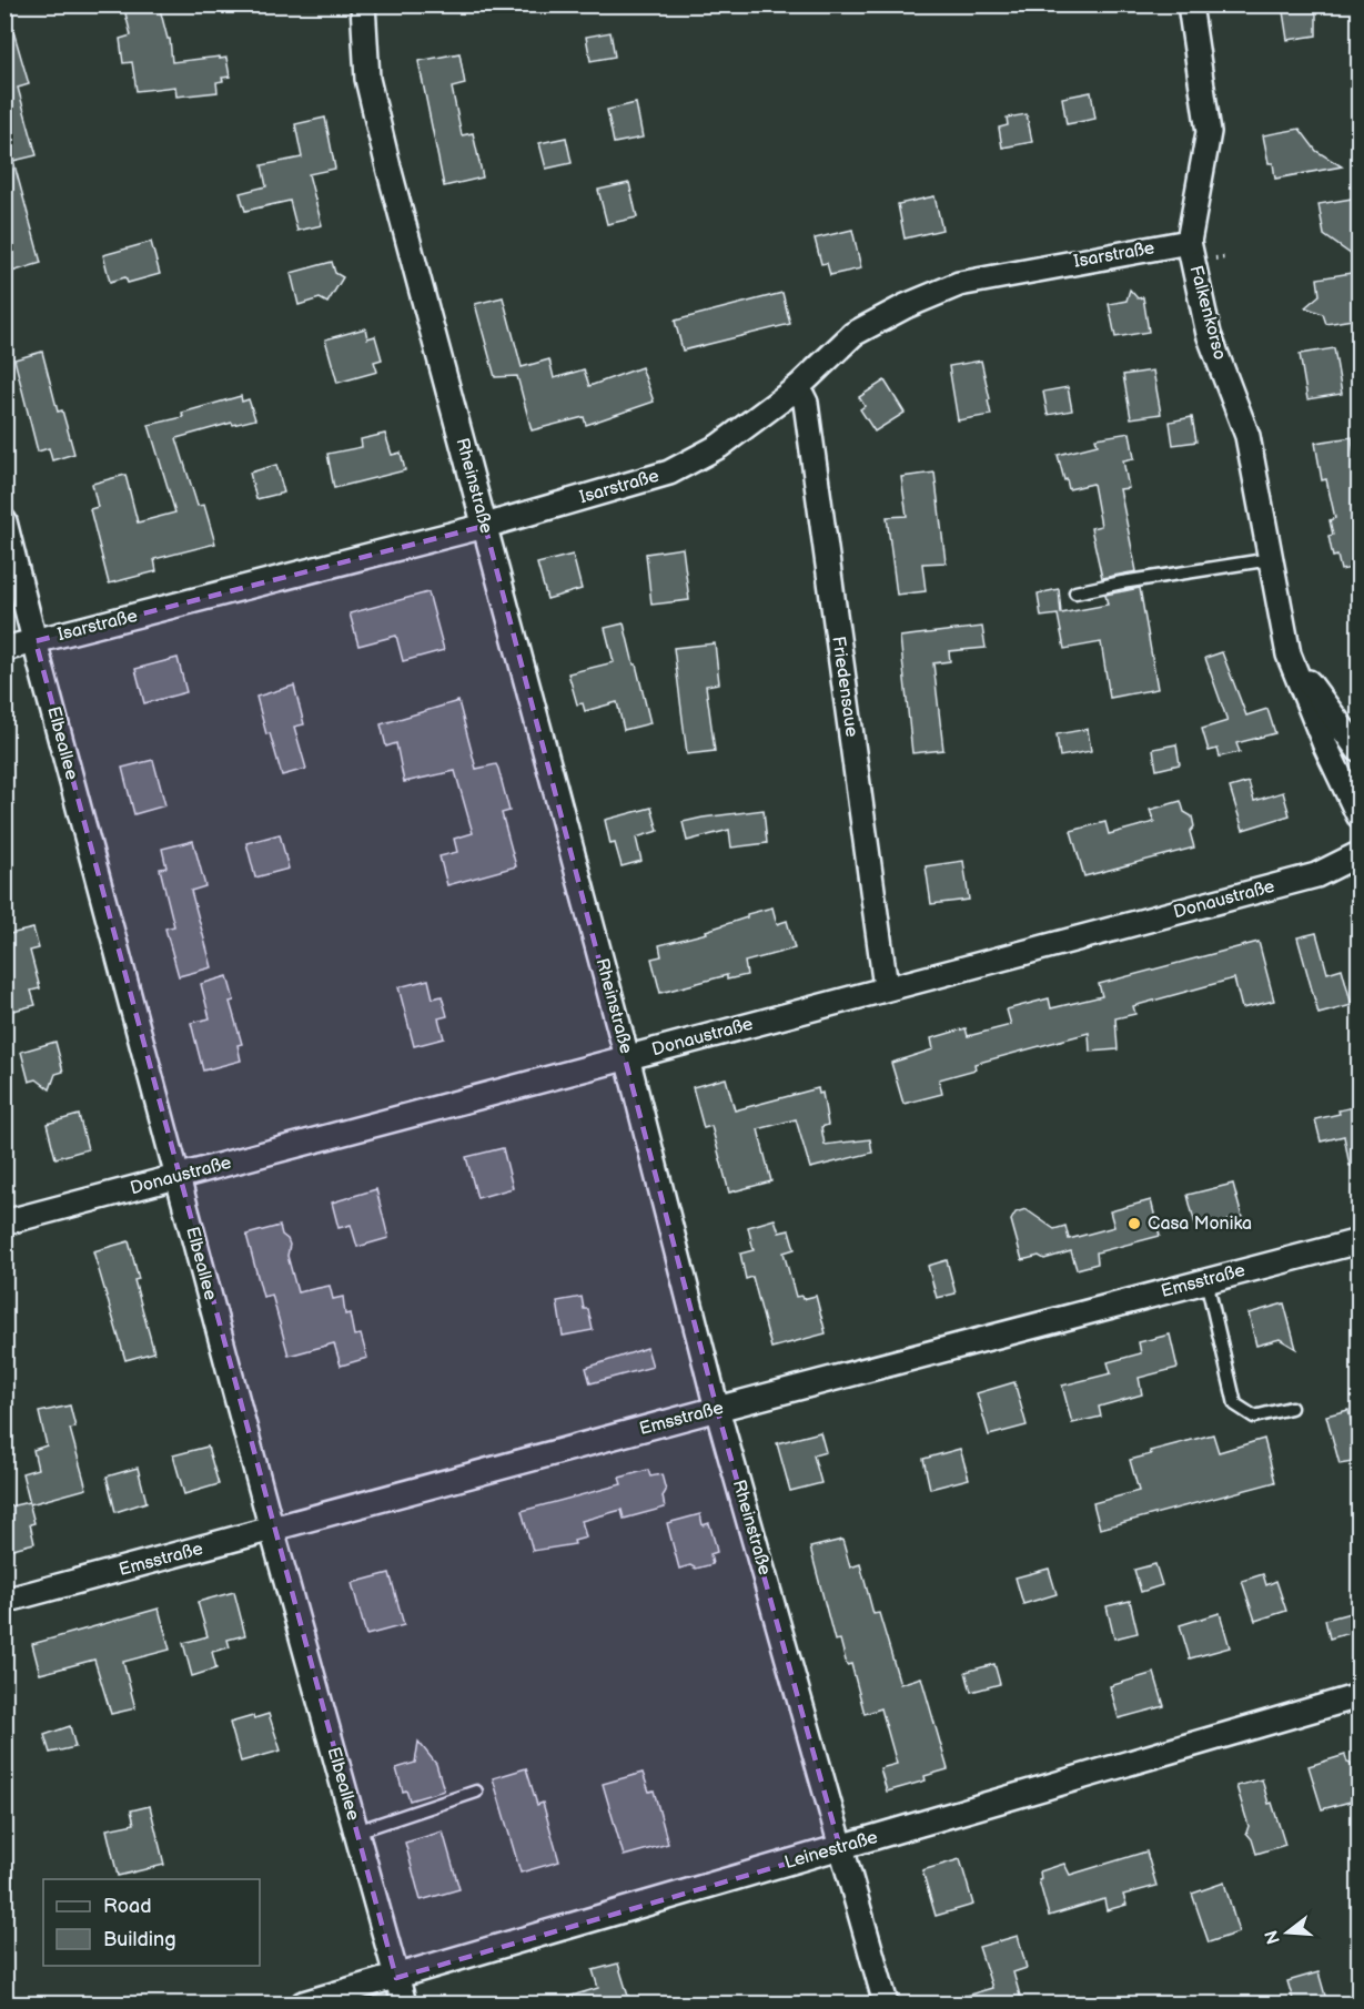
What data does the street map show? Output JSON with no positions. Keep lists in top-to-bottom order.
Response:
{
  "streets": {
    "street": [
      "Isarstraße",
      "Falkenkorso",
      "Rheinstraße",
      "Friedensaue",
      "Elbeallee",
      "Donaustraße",
      "Emsstraße",
      "Leinestraße"
    ]
  },
  "crossings": [
    ["Isarstraße", "Falkenkorso"],
    ["Isarstraße", "Rheinstraße"],
    ["Isarstraße", "Friedensaue"],
    ["Isarstraße", "Elbeallee"],
    ["Rheinstraße", "Donaustraße"],
    ["Rheinstraße", "Emsstraße"],
    ["Rheinstraße", "Leinestraße"],
    ["Friedensaue", "Donaustraße"],
    ["Elbeallee", "Donaustraße"],
    ["Elbeallee", "Emsstraße"],
    ["Elbeallee", "Leinestraße"]
  ],
  "places": ["Casa Monika"],
  "legend": ["Road", "Building"],
  "north": "left"
}
